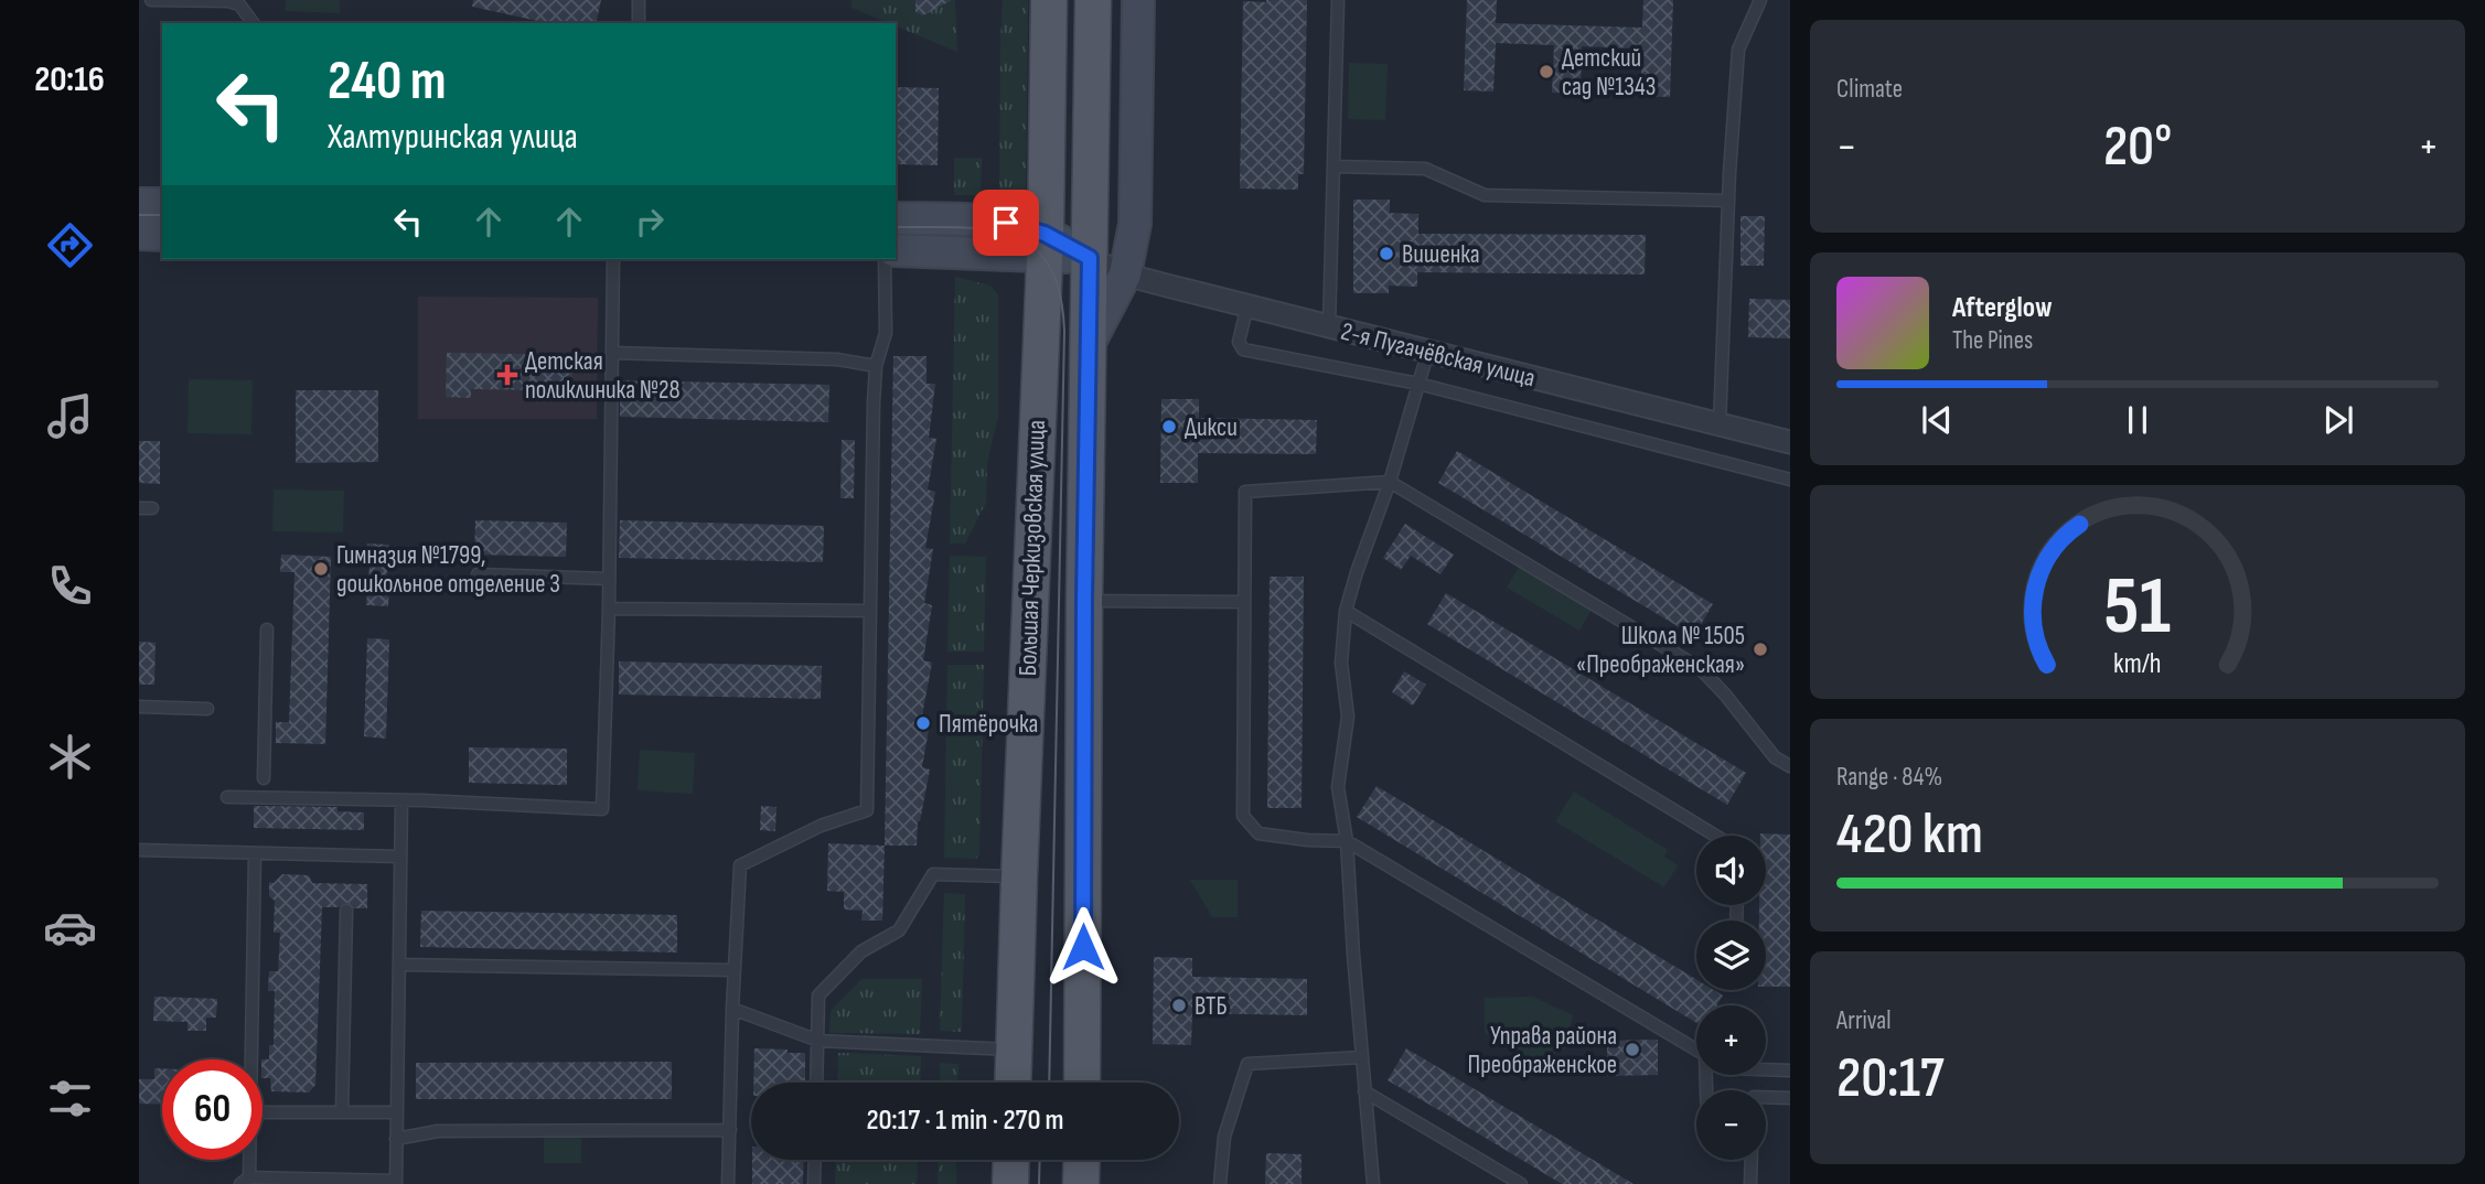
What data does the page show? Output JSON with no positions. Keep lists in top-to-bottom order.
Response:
{
  "streets": {
    "main road": ["Большая Черкизовская улица"],
    "street": ["2-я Пугачёвская улица"]
  },
  "crossings": [
    ["2-я Пугачёвская улица", "Большая Черкизовская улица"]
  ],
  "places": {
    "other": [
      "Детский сад №1343",
      "Вишенка",
      "Дикси",
      "Гимназия №1799, дошкольное отделение 3",
      "Школа № 1505 «Преображенская»",
      "Пятёрочка",
      "ВТБ",
      "Управа района Преображенское"
    ],
    "health": ["Детская поликлиника №28"]
  },
  "page": {
    "tabs": "20:16",
    "tile": [
      "Climate",
      ["Range · 84%", "420 km"],
      ["Arrival", "20:17"]
    ],
    "turn": ["240 m", "Халтуринская улица"],
    "heat": ["−", "20°", "+"],
    "song": ["Afterglow", "The Pines"],
    "map_buttons": ["+", "−"],
    "limit": "60",
    "trip": "20:17 · 1 min · 270 m",
    "gauge": ["51", "km/h"]
  }
}
